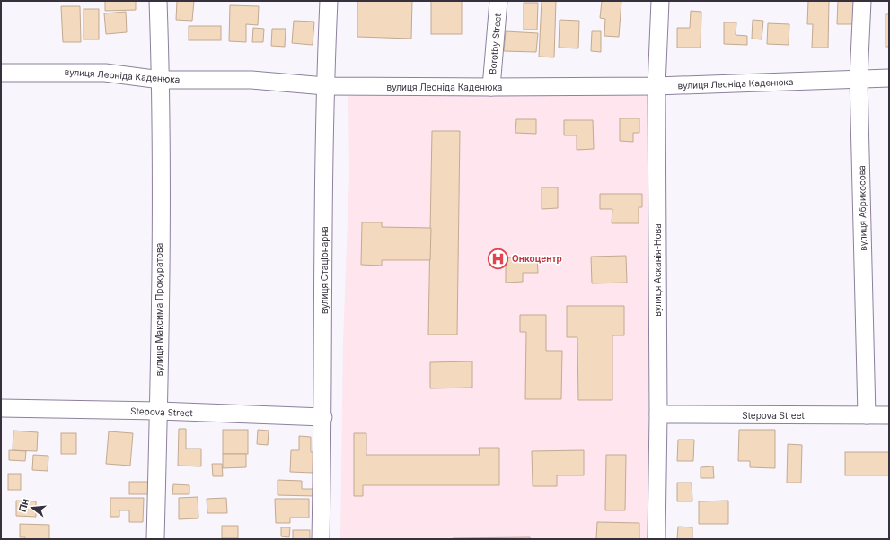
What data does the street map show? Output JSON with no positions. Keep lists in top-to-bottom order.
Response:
{
  "streets": {
    "street": [
      "Borotby Street",
      "вулиця Леоніда Каденюка",
      "вулиця Абрикосова",
      "вулиця Стаціонарна",
      "вулиця Асканія-Нова",
      "вулиця Максима Прокуратова",
      "Stepova Street"
    ]
  },
  "crossings": [
    ["Borotby Street", "вулиця Леоніда Каденюка"],
    ["вулиця Леоніда Каденюка", "вулиця Абрикосова"],
    ["вулиця Леоніда Каденюка", "вулиця Стаціонарна"],
    ["вулиця Леоніда Каденюка", "вулиця Асканія-Нова"],
    ["вулиця Леоніда Каденюка", "вулиця Максима Прокуратова"],
    ["вулиця Абрикосова", "Stepova Street"],
    ["вулиця Стаціонарна", "Stepova Street"],
    ["вулиця Асканія-Нова", "Stepova Street"],
    ["вулиця Максима Прокуратова", "Stepova Street"]
  ],
  "places": {
    "hospital": ["Онкоцентр"]
  },
  "north": "left"
}
